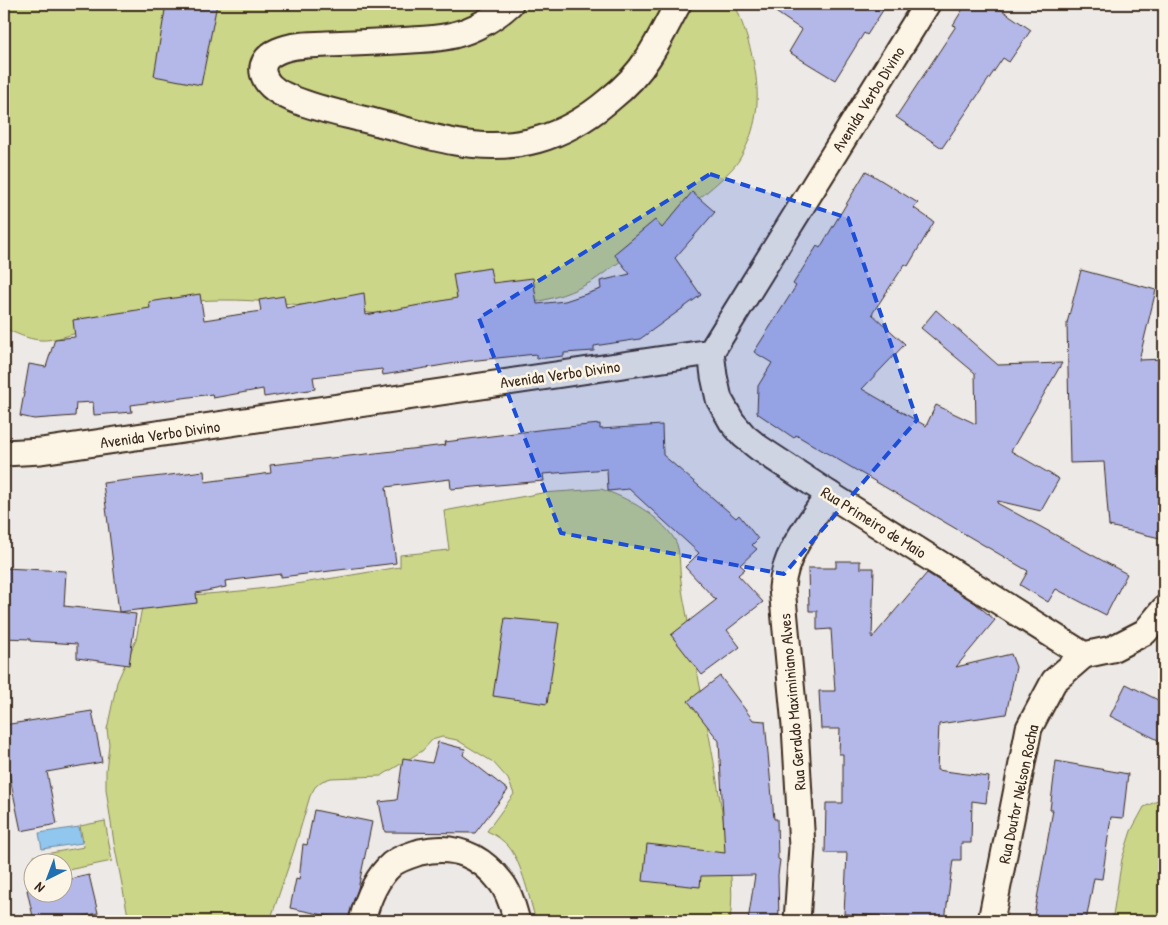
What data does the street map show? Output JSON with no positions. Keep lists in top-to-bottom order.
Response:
{
  "streets": {
    "street": [
      "Avenida Verbo Divino",
      "Rua Primeiro de Maio",
      "Rua Geraldo Maximiniano Alves",
      "Rua Doutor Nelson Rocha"
    ]
  },
  "crossings": [
    ["Avenida Verbo Divino", "Rua Primeiro de Maio"],
    ["Rua Primeiro de Maio", "Rua Geraldo Maximiniano Alves"],
    ["Rua Primeiro de Maio", "Rua Doutor Nelson Rocha"]
  ],
  "north": "bottom left"
}
